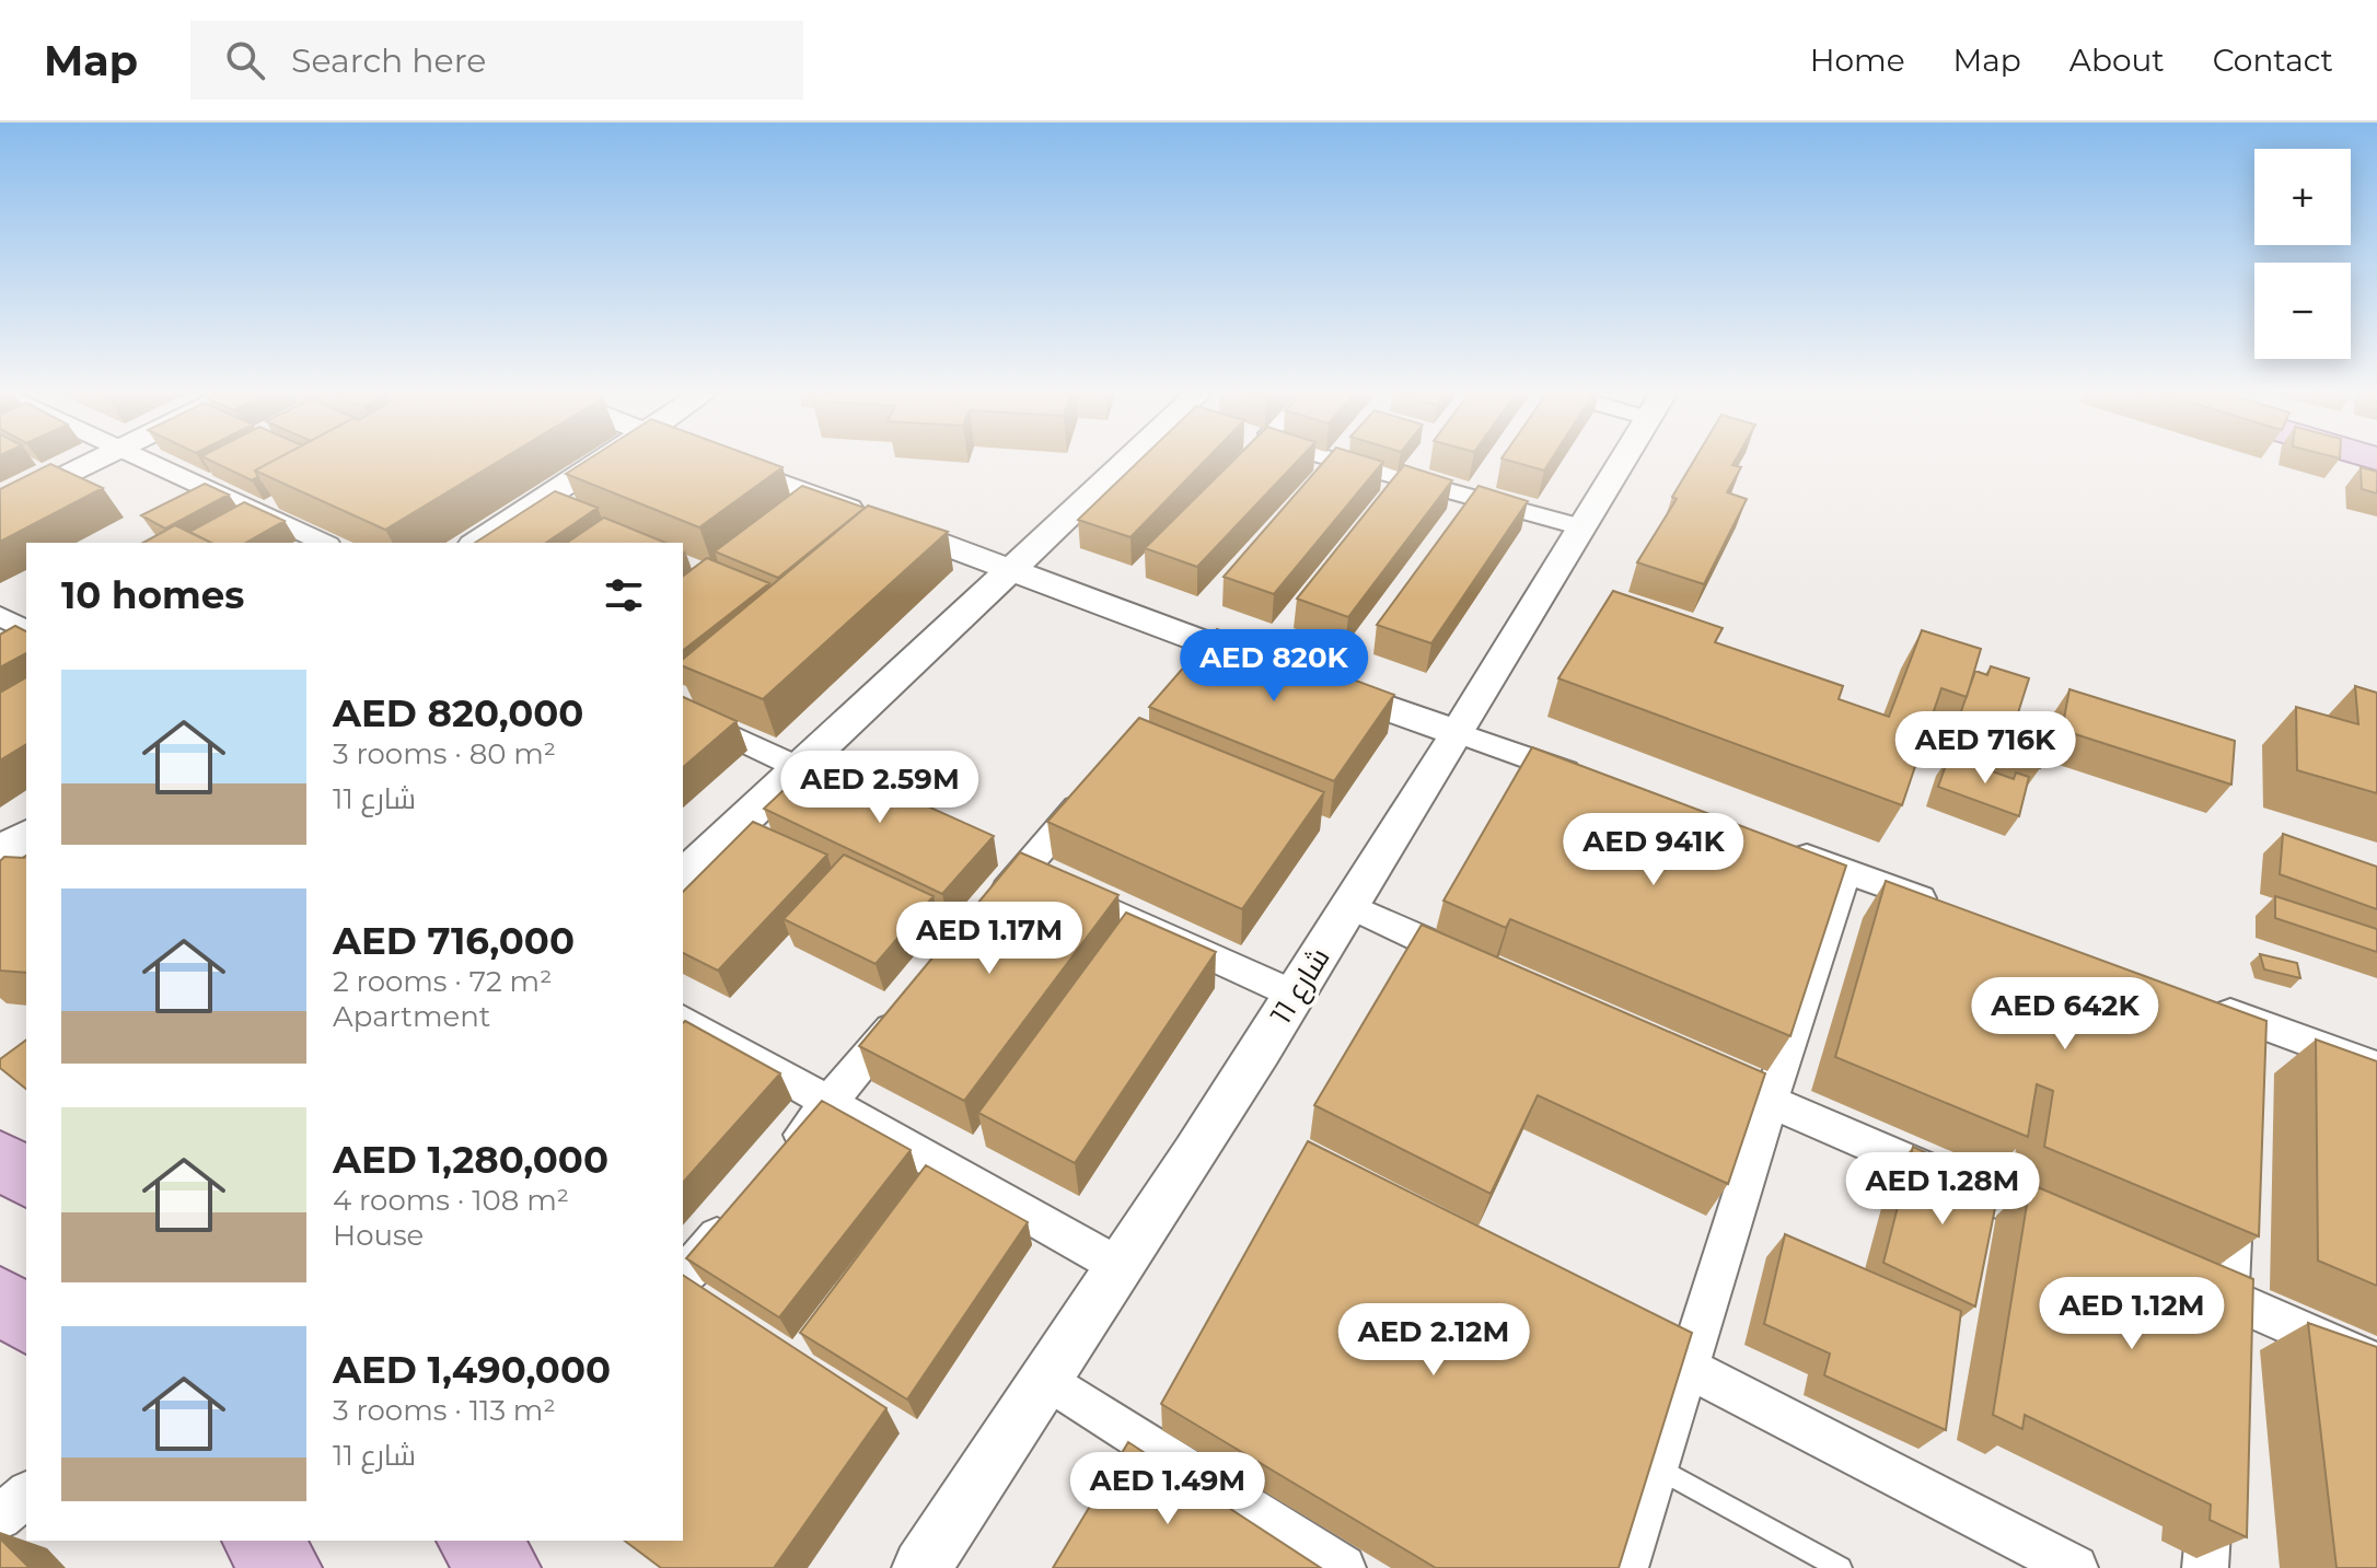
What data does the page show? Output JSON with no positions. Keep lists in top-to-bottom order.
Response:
{
  "streets": {
    "street": ["شارع 11"]
  },
  "page": {
    "header": "Map",
    "search": "Search here",
    "nav": [
      "Home",
      "Map",
      "About",
      "Contact"
    ],
    "map_buttons": ["+", "−"],
    "heading": "10 homes",
    "price": [
      "AED 820K",
      "AED 716K",
      "AED 2.59M",
      "AED 941K",
      "AED 1.17M",
      "AED 642K",
      "AED 1.28M",
      "AED 1.12M",
      "AED 2.12M",
      "AED 1.49M"
    ],
    "list": [
      {
        "name": "AED 820,000",
        "note": "3 rooms · 80 m² · شارع 11"
      },
      {
        "name": "AED 716,000",
        "note": "2 rooms · 72 m² · Apartment"
      },
      {
        "name": "AED 1,280,000",
        "note": "4 rooms · 108 m² · House"
      },
      {
        "name": "AED 1,490,000",
        "note": "3 rooms · 113 m² · شارع 11"
      }
    ]
  }
}
